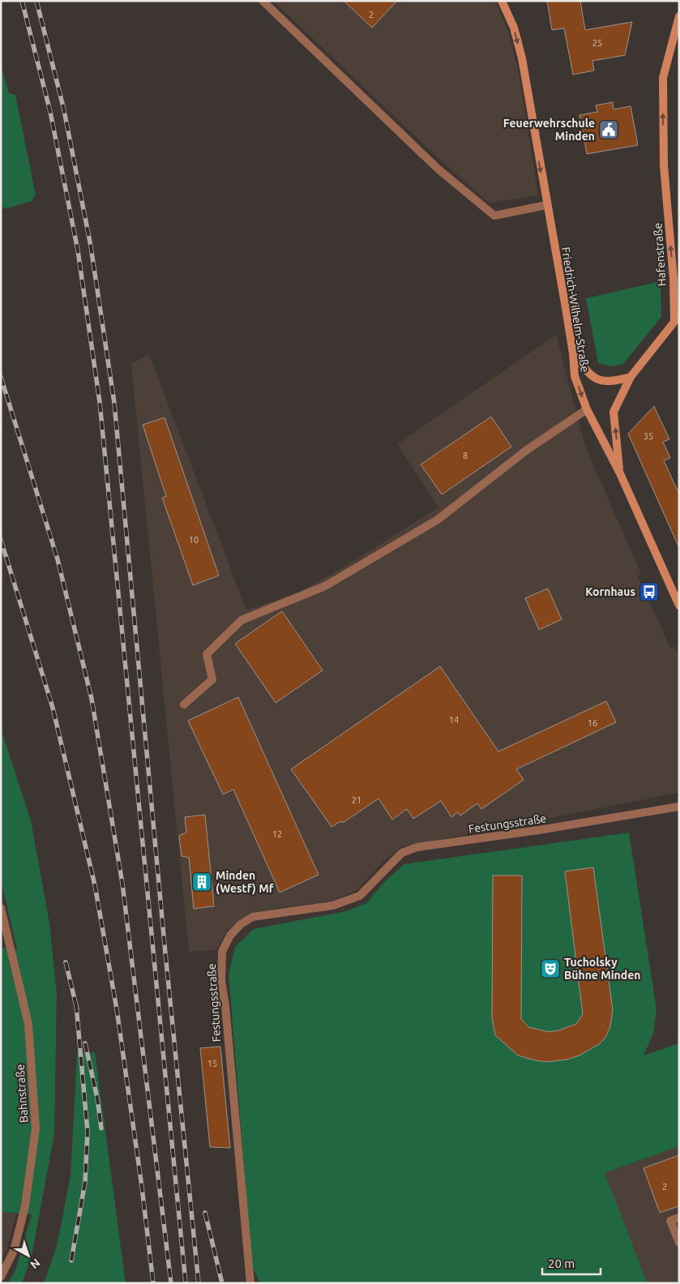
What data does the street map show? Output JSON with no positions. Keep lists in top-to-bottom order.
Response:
{
  "streets": {
    "main road": ["Hafenstraße", "Friedrich-Wilhelm-Straße"],
    "street": ["Festungsstraße", "Bahnstraße"]
  },
  "crossings": [
    ["Hafenstraße", "Friedrich-Wilhelm-Straße"]
  ],
  "one_way": ["Hafenstraße", "Friedrich-Wilhelm-Straße"],
  "places": {
    "public building": ["Feuerwehrschule Minden"],
    "bus stop": ["Kornhaus"],
    "building": ["Minden (Westf) Mf"],
    "theatre": ["Tucholsky Bühne Minden"]
  },
  "house_numbers": [
    "2",
    "25",
    "35",
    "8",
    "10",
    "14",
    "16",
    "21",
    "12",
    "15",
    "2"
  ],
  "scale_bar": "20 m",
  "north": "bottom right"
}
